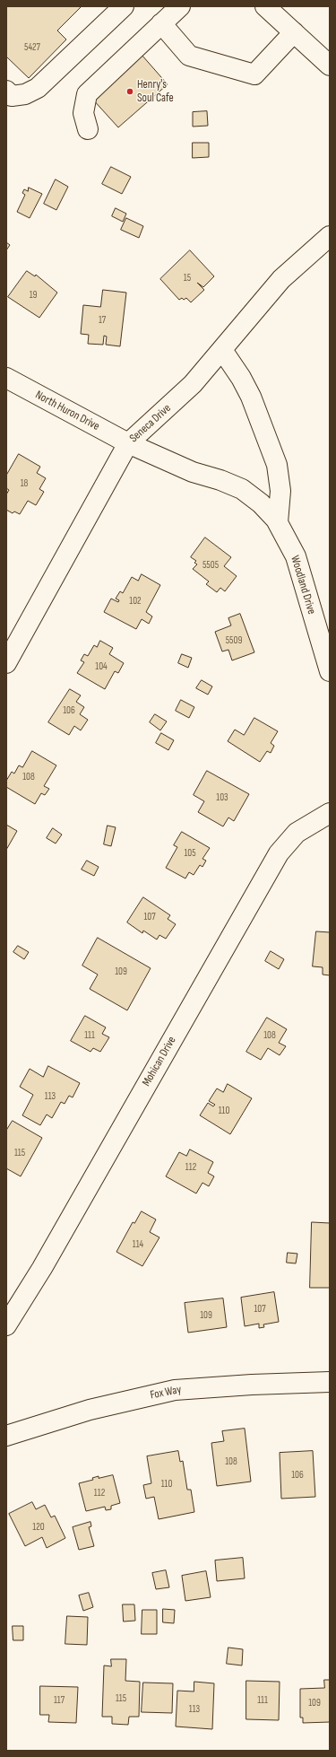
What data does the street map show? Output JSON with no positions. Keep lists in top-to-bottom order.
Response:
{
  "streets": {
    "street": [
      "North Huron Drive",
      "Seneca Drive",
      "Woodland Drive",
      "Mohican Drive",
      "Fox Way"
    ]
  },
  "crossings": [
    ["North Huron Drive", "Seneca Drive"],
    ["North Huron Drive", "Woodland Drive"],
    ["Seneca Drive", "Woodland Drive"]
  ],
  "places": ["Henry's Soul Cafe"],
  "house_numbers": [
    "5427",
    "15",
    "19",
    "17",
    "18",
    "5505",
    "102",
    "5509",
    "104",
    "106",
    "108",
    "103",
    "105",
    "107",
    "109",
    "111",
    "108",
    "113",
    "110",
    "115",
    "112",
    "114",
    "107",
    "109",
    "108",
    "106",
    "110",
    "112",
    "120",
    "115",
    "117",
    "111",
    "109",
    "113"
  ]
}
